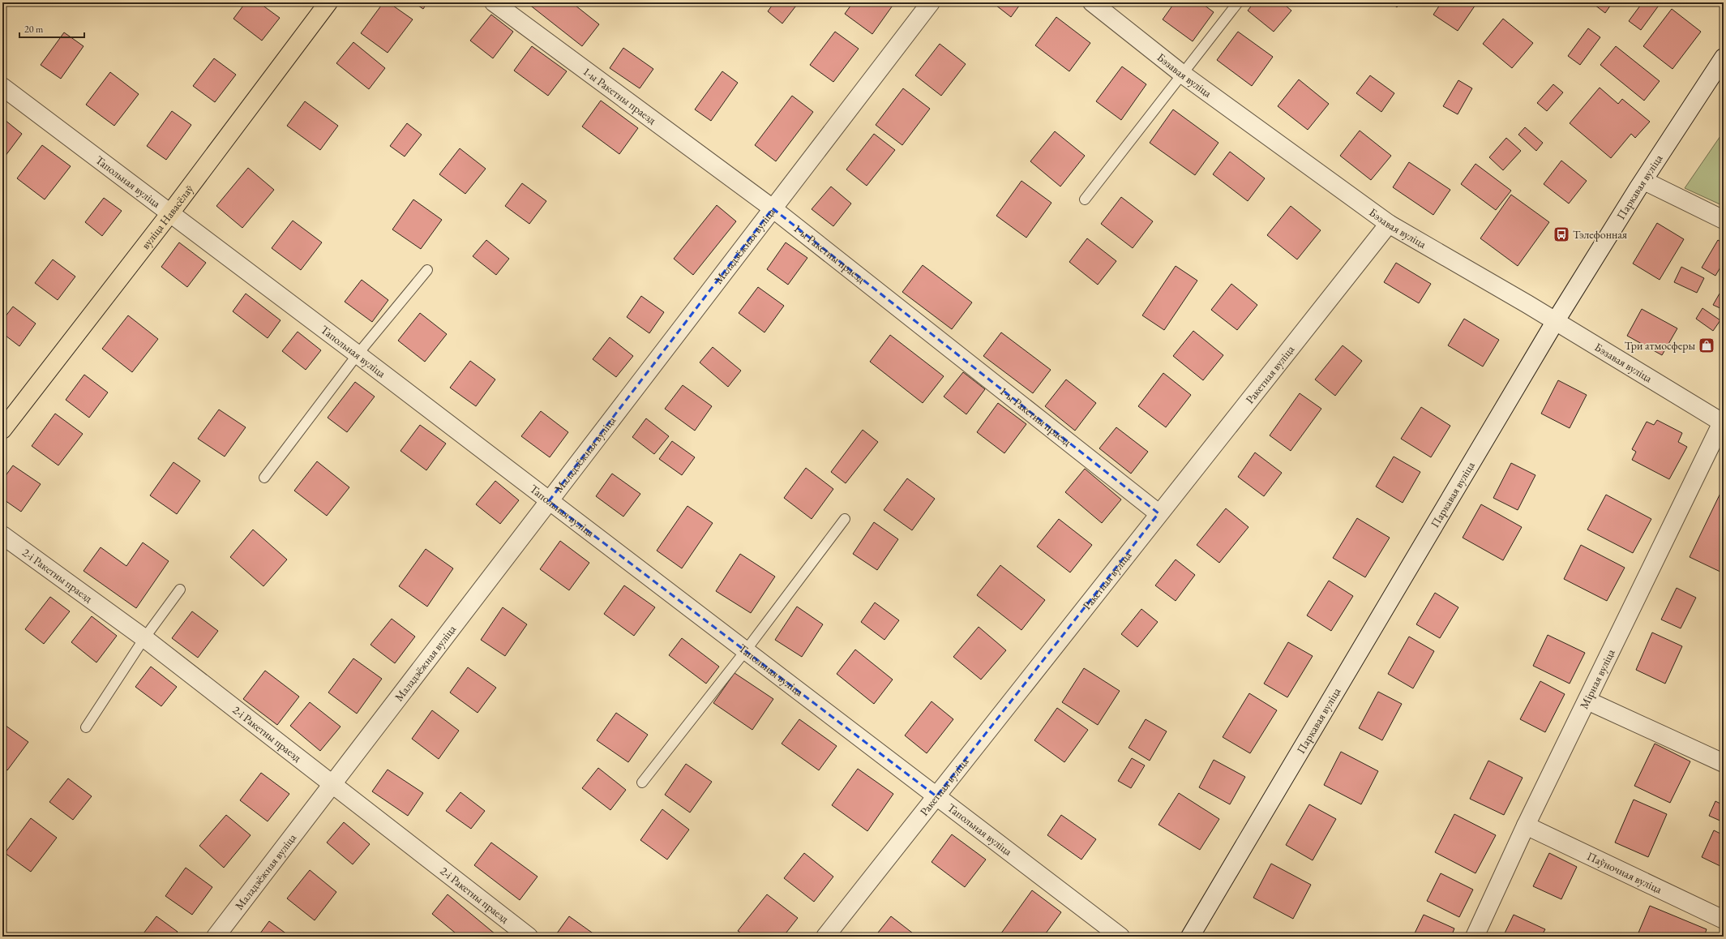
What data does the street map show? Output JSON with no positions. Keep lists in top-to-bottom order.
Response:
{
  "streets": {
    "main road": ["вуліца Навасёлаў"],
    "street": [
      "Бэзавая вуліца",
      "1-ы Ракетны праезд",
      "Тапольная вуліца",
      "Паркавая вуліца",
      "Маладзёжная вуліца",
      "Ракетная вуліца",
      "2-і Ракетны праезд",
      "Мірная вуліца",
      "Паўночная вуліца"
    ]
  },
  "crossings": [
    ["Бэзавая вуліца", "Паркавая вуліца"],
    ["Бэзавая вуліца", "Ракетная вуліца"],
    ["Бэзавая вуліца", "Мірная вуліца"],
    ["1-ы Ракетны праезд", "Маладзёжная вуліца"],
    ["1-ы Ракетны праезд", "Ракетная вуліца"],
    ["Тапольная вуліца", "вуліца Навасёлаў"],
    ["Тапольная вуліца", "Маладзёжная вуліца"],
    ["Тапольная вуліца", "Ракетная вуліца"],
    ["Маладзёжная вуліца", "2-і Ракетны праезд"],
    ["Мірная вуліца", "Паўночная вуліца"]
  ],
  "places": {
    "bus stop": ["Тэлефонная"],
    "shop": ["Три атмосферы"]
  },
  "scale_bar": "20 m"
}
